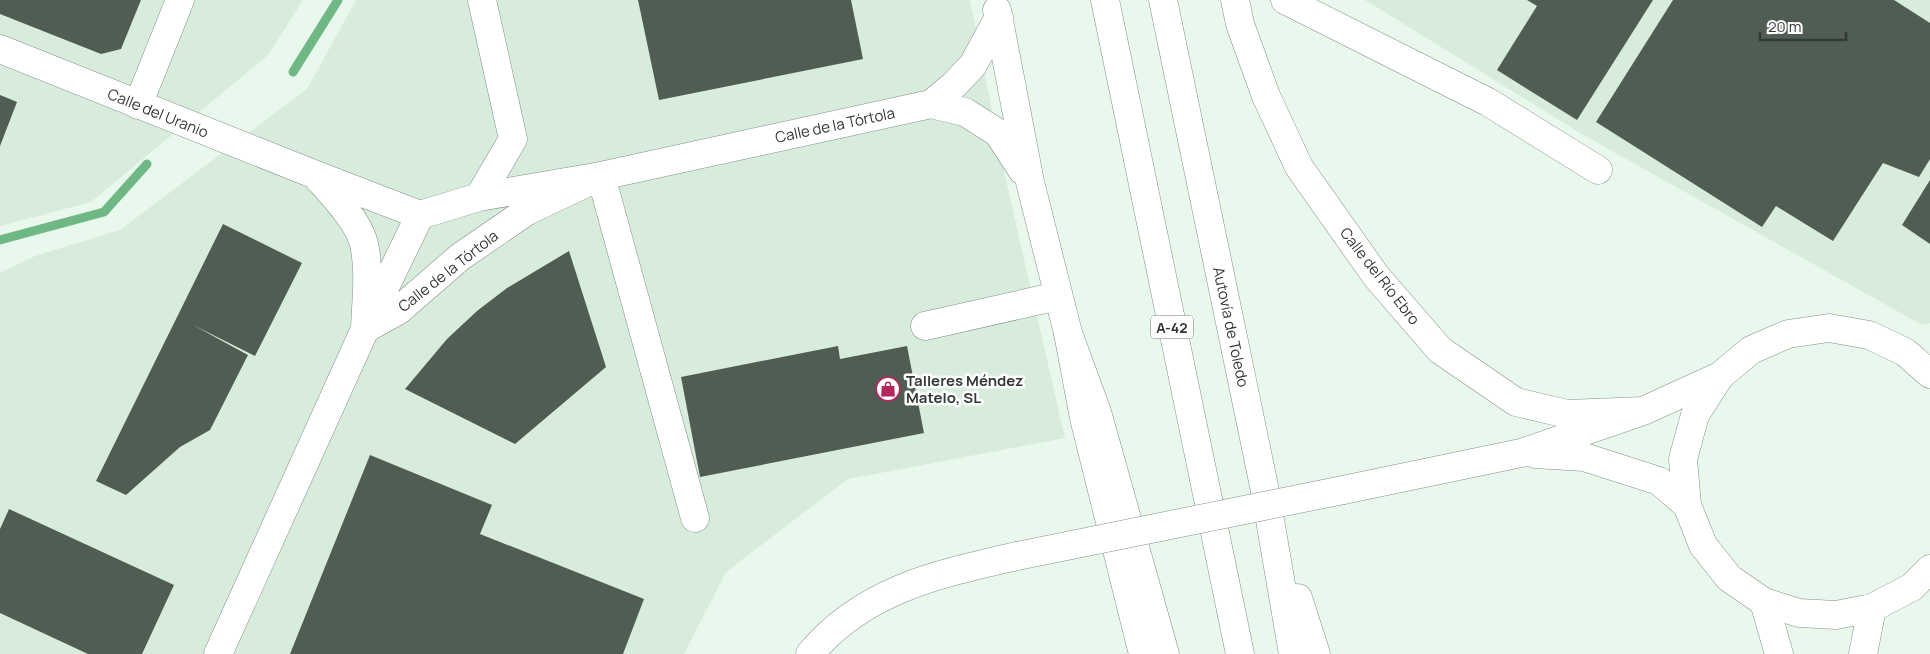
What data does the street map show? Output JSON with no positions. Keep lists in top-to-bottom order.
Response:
{
  "streets": {
    "main road": [
      "Calle del Uranio",
      "Calle de la Tórtola",
      "Calle del Río Ebro",
      "A-42",
      "Autovía de Toledo"
    ]
  },
  "places": {
    "shop": ["Talleres Méndez Matelo, SL"]
  },
  "scale_bar": "20 m"
}
